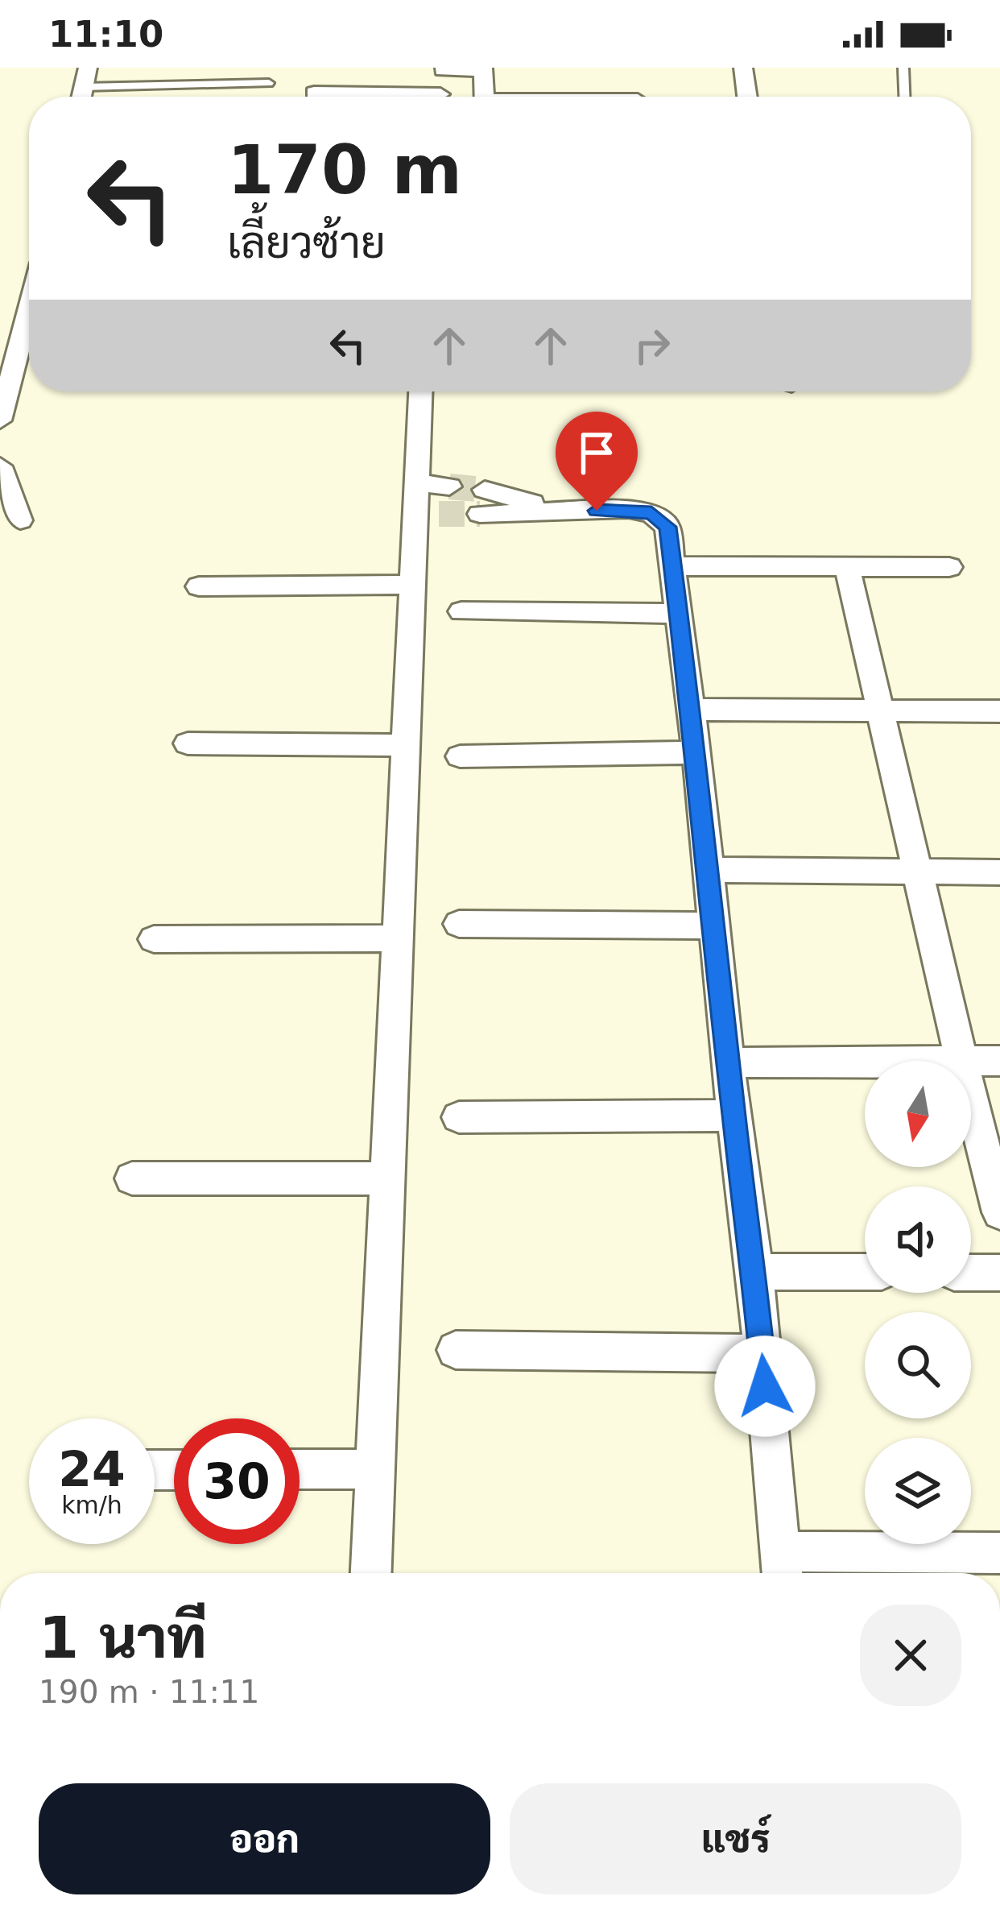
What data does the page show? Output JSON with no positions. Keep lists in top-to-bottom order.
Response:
{
  "north": "bottom",
  "page": {
    "status": "11:10",
    "turn": ["170 m", "เลี้ยวซ้าย"],
    "speed": "24 km/h",
    "limit": "30",
    "heading": ["1 นาที", "190 m · 11:11"],
    "buttons": ["ออก", "แชร์"]
  }
}
